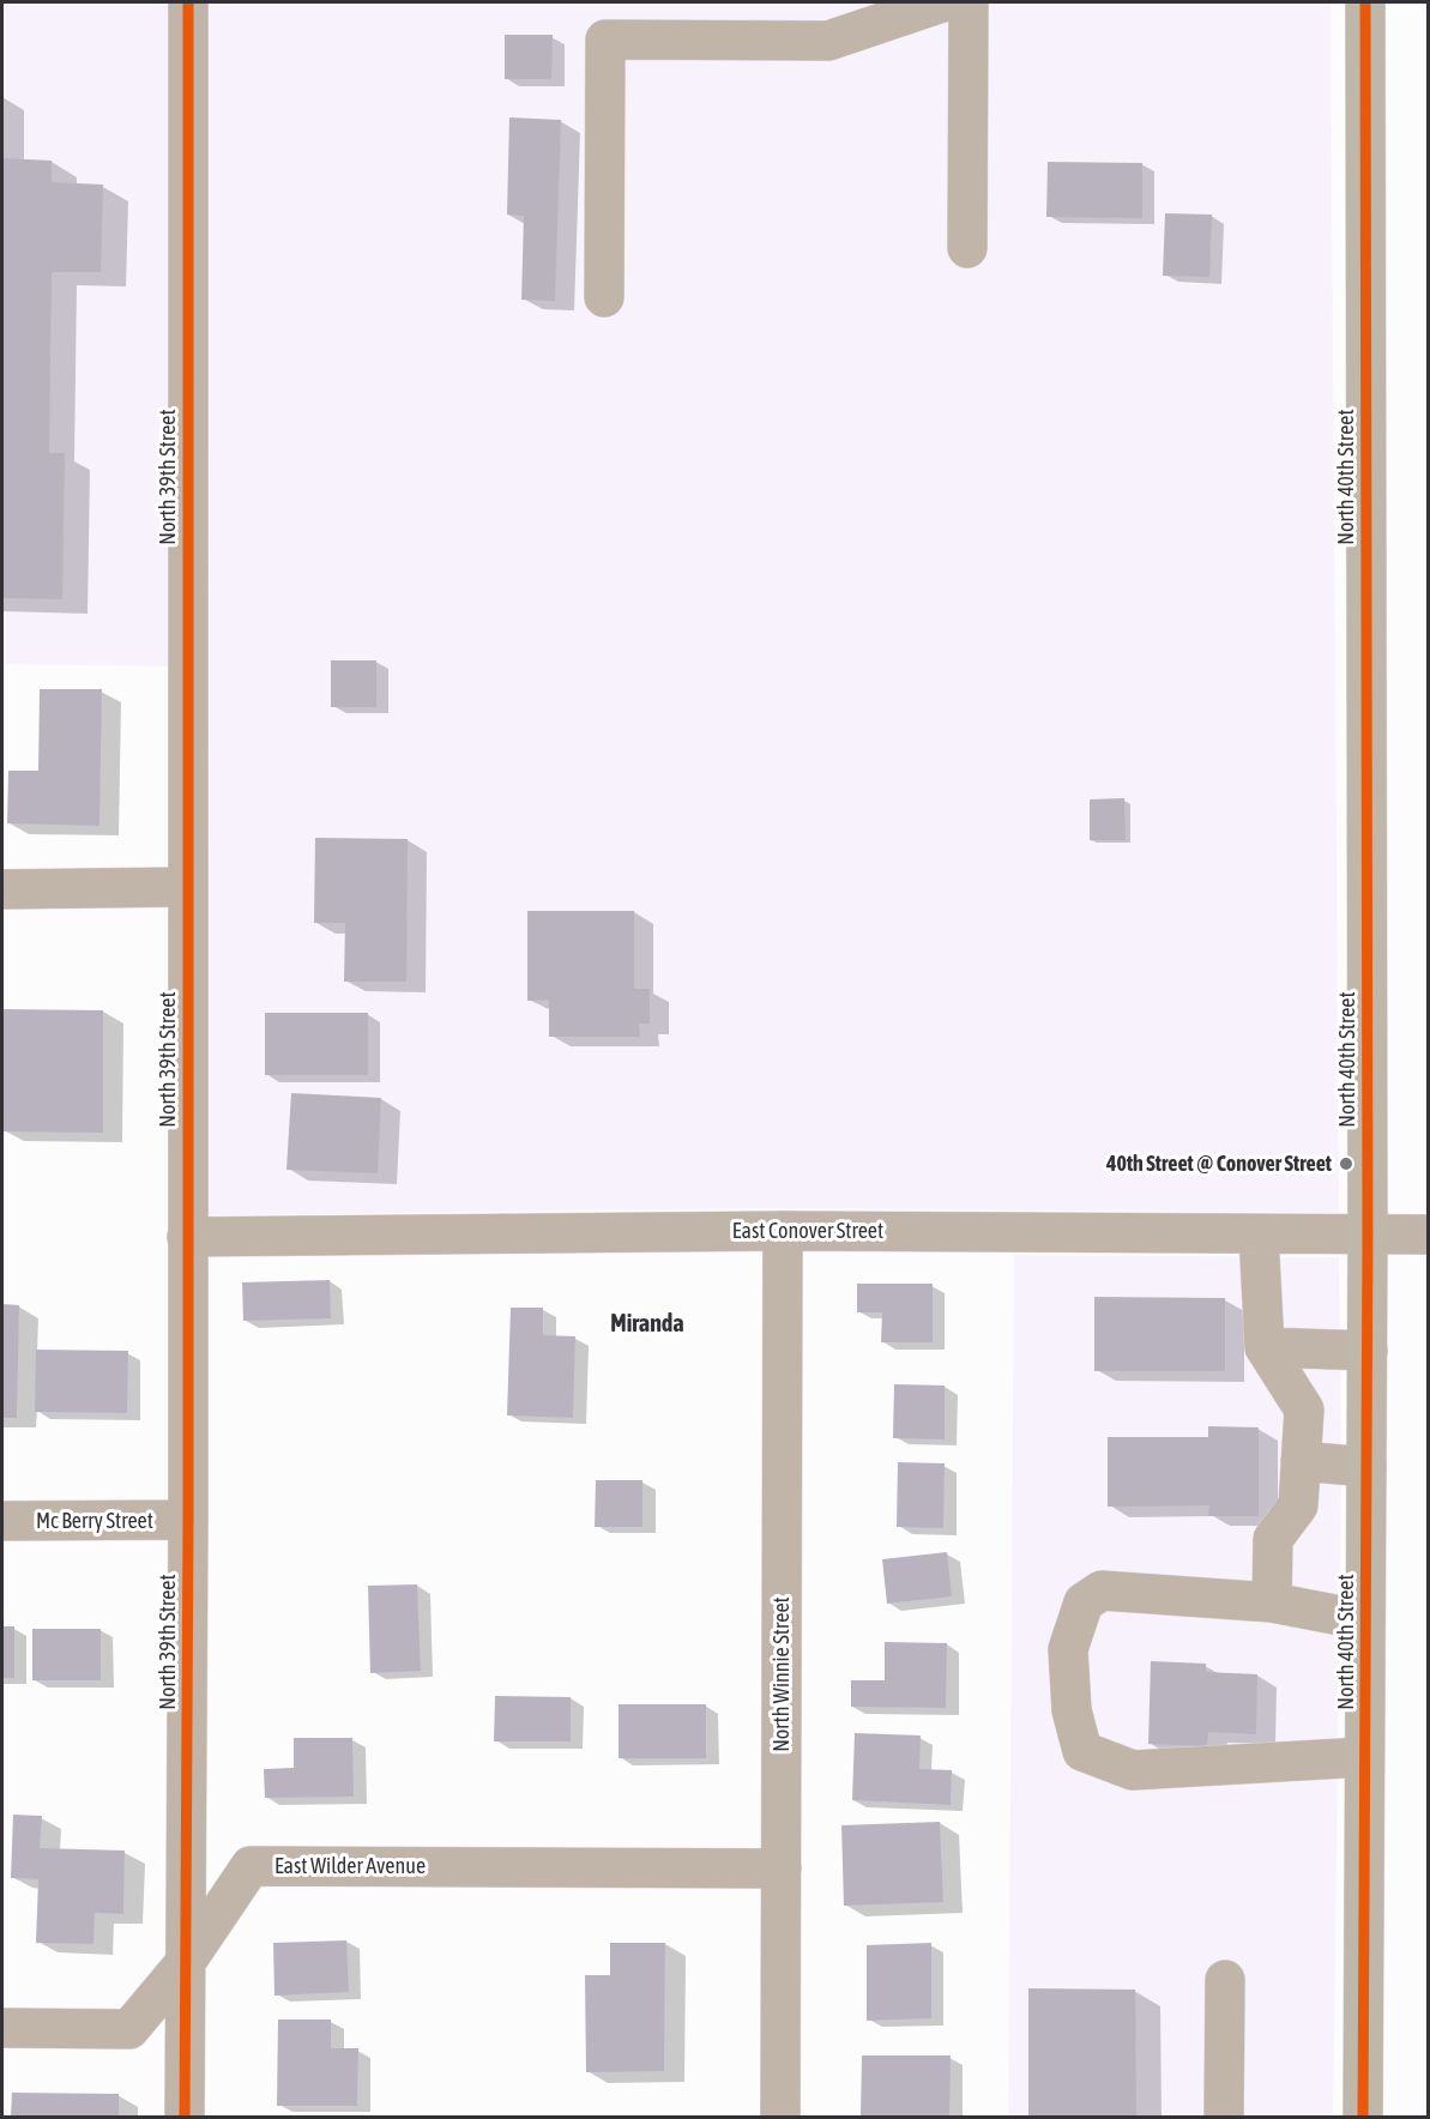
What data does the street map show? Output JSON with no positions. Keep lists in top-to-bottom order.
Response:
{
  "streets": {
    "main road": ["North 40th Street"],
    "street": [
      "North 39th Street",
      "East Conover Street",
      "Mc Berry Street",
      "North Winnie Street",
      "East Wilder Avenue"
    ]
  },
  "crossings": [
    ["North 39th Street", "East Conover Street"],
    ["North 39th Street", "Mc Berry Street"],
    ["North 39th Street", "East Wilder Avenue"],
    ["North 40th Street", "East Conover Street"],
    ["East Conover Street", "North Winnie Street"],
    ["North Winnie Street", "East Wilder Avenue"]
  ],
  "districts": ["Miranda"],
  "places": ["40th Street @ Conover Street"]
}
